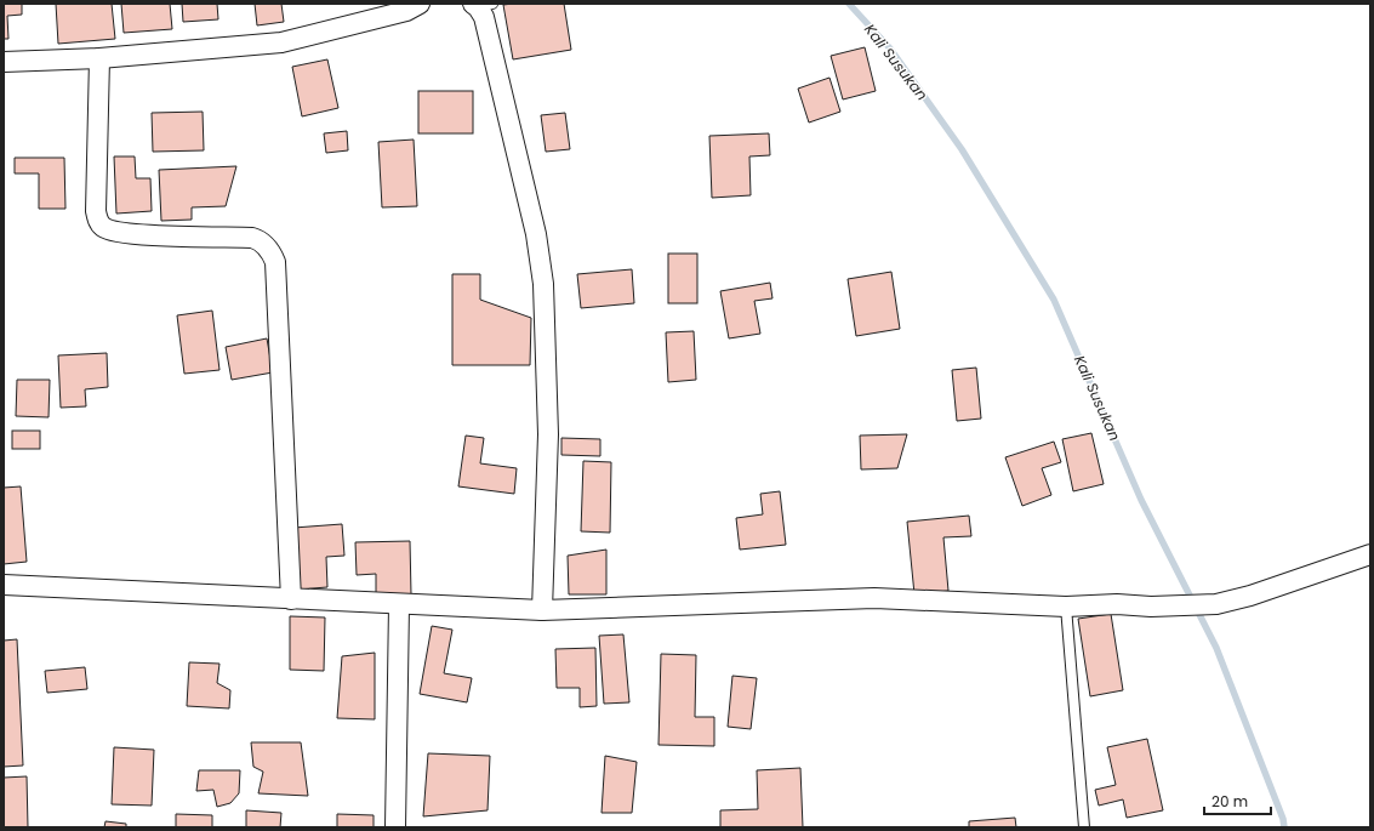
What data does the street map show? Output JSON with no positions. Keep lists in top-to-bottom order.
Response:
{
  "water": ["Kali Susukan"],
  "scale_bar": "20 m"
}
